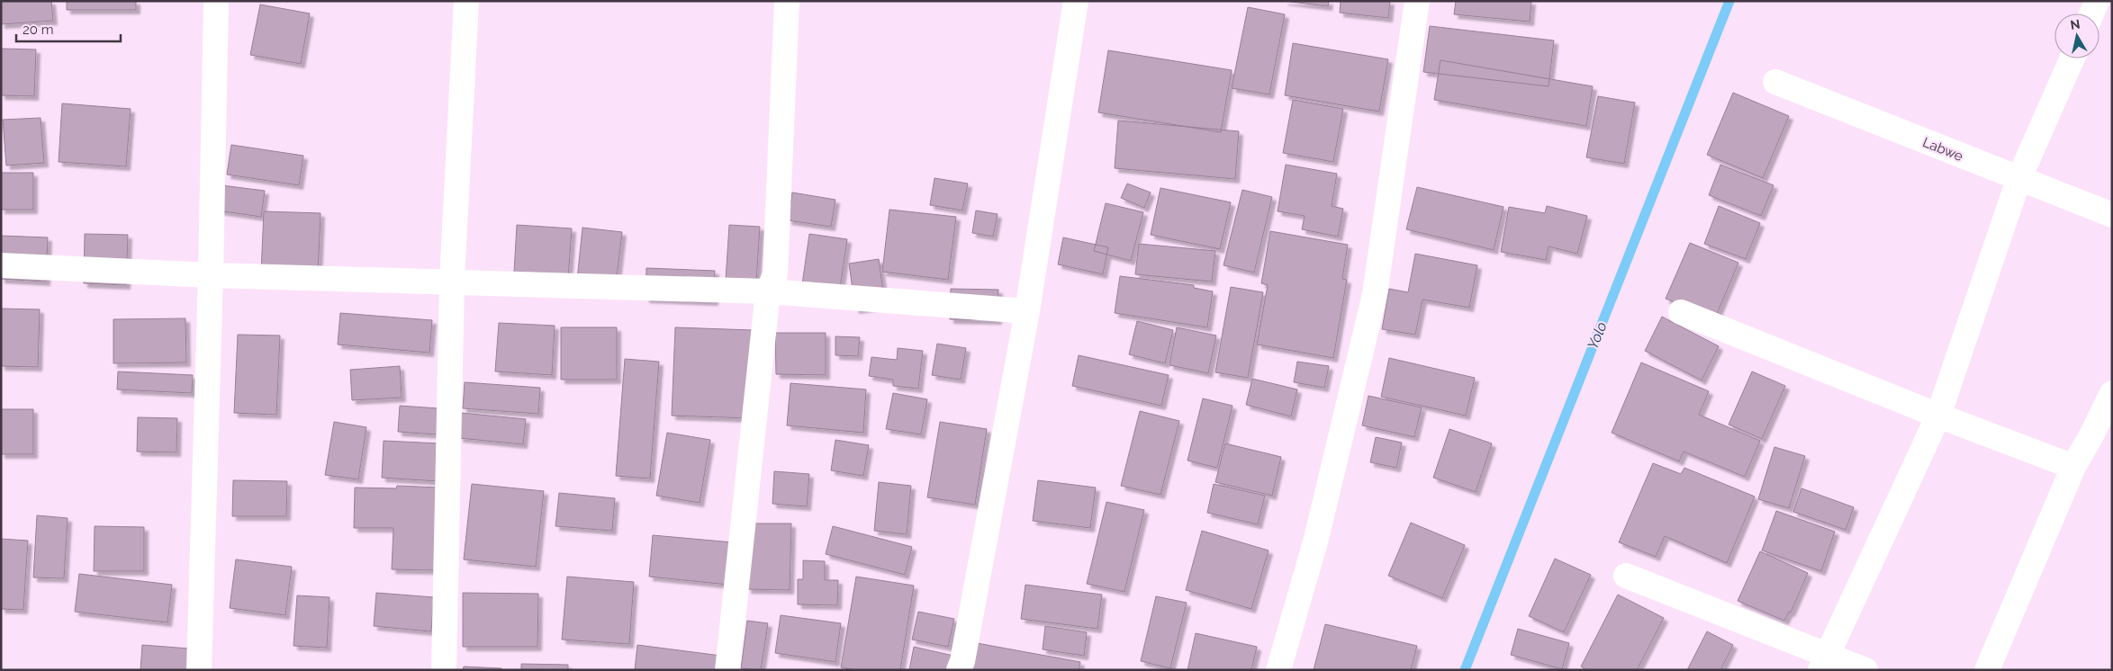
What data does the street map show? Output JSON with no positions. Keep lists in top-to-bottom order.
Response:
{
  "streets": {
    "street": ["Labwe"]
  },
  "water": ["Yolo"],
  "scale_bar": "20 m",
  "north": "top"
}
